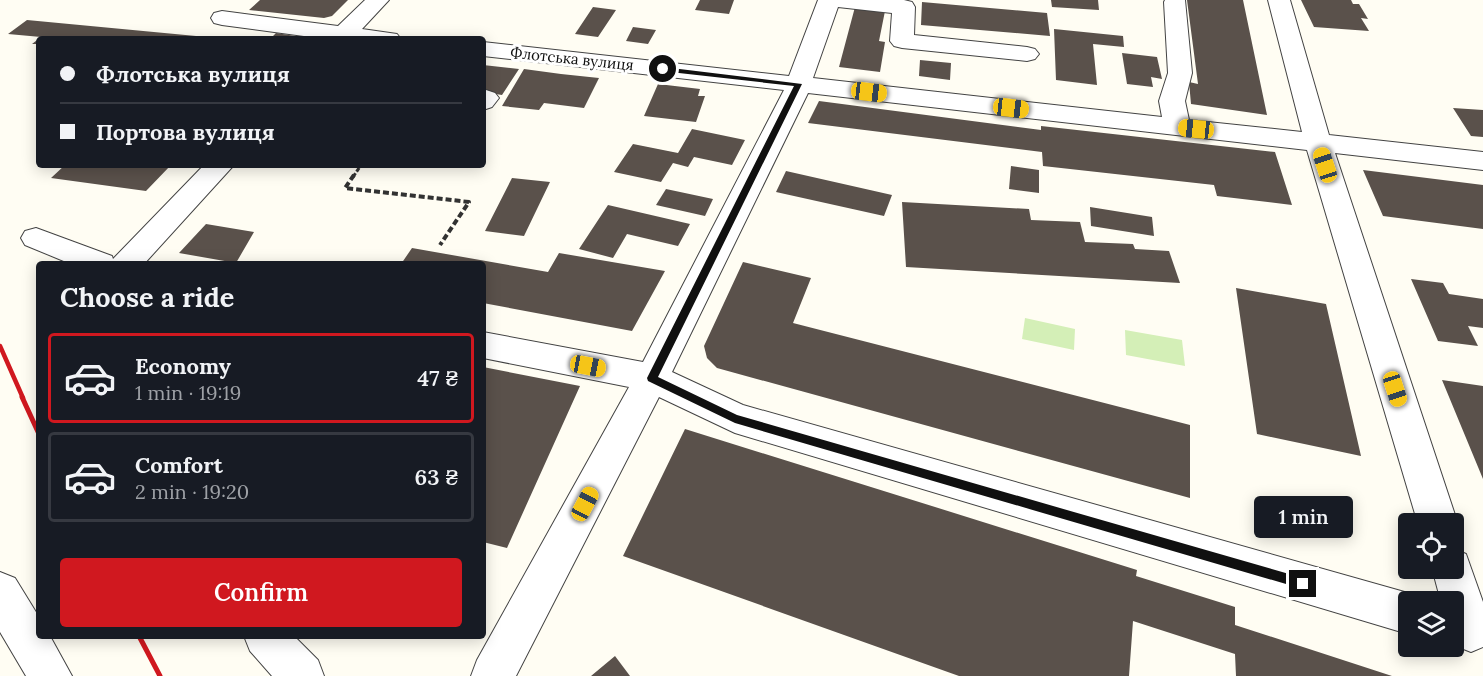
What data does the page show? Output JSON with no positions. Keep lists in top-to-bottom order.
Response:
{
  "streets": {
    "street": ["Флотська вулиця"]
  },
  "page": {
    "banner": ["Флотська вулиця", "Портова вулиця"],
    "heading": "Choose a ride",
    "list": [
      {
        "name": "Economy",
        "note": "1 min · 19:19",
        "value": "47 ₴"
      },
      {
        "name": "Comfort",
        "note": "2 min · 19:20",
        "value": "63 ₴"
      }
    ],
    "bubble": "1 min",
    "buttons": "Confirm"
  }
}
